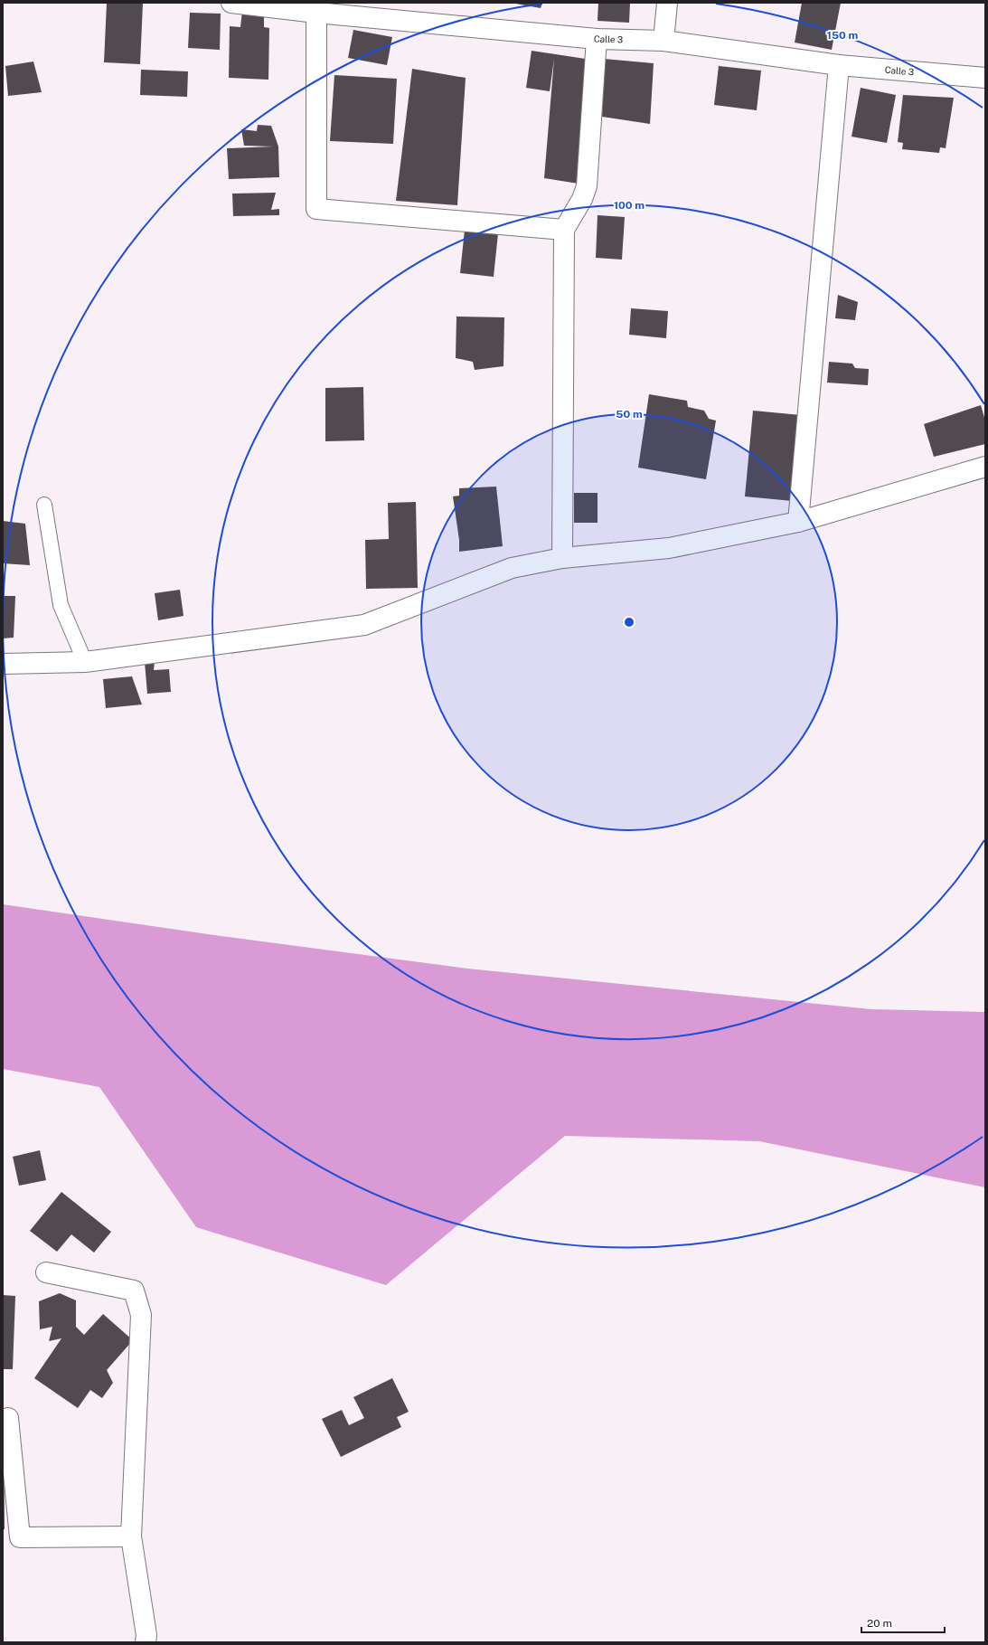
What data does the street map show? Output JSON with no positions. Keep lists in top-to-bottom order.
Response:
{
  "streets": {
    "street": ["Calle 3"]
  },
  "scale_bar": "20 m",
  "rings": ["150 m", "100 m", "50 m"]
}
